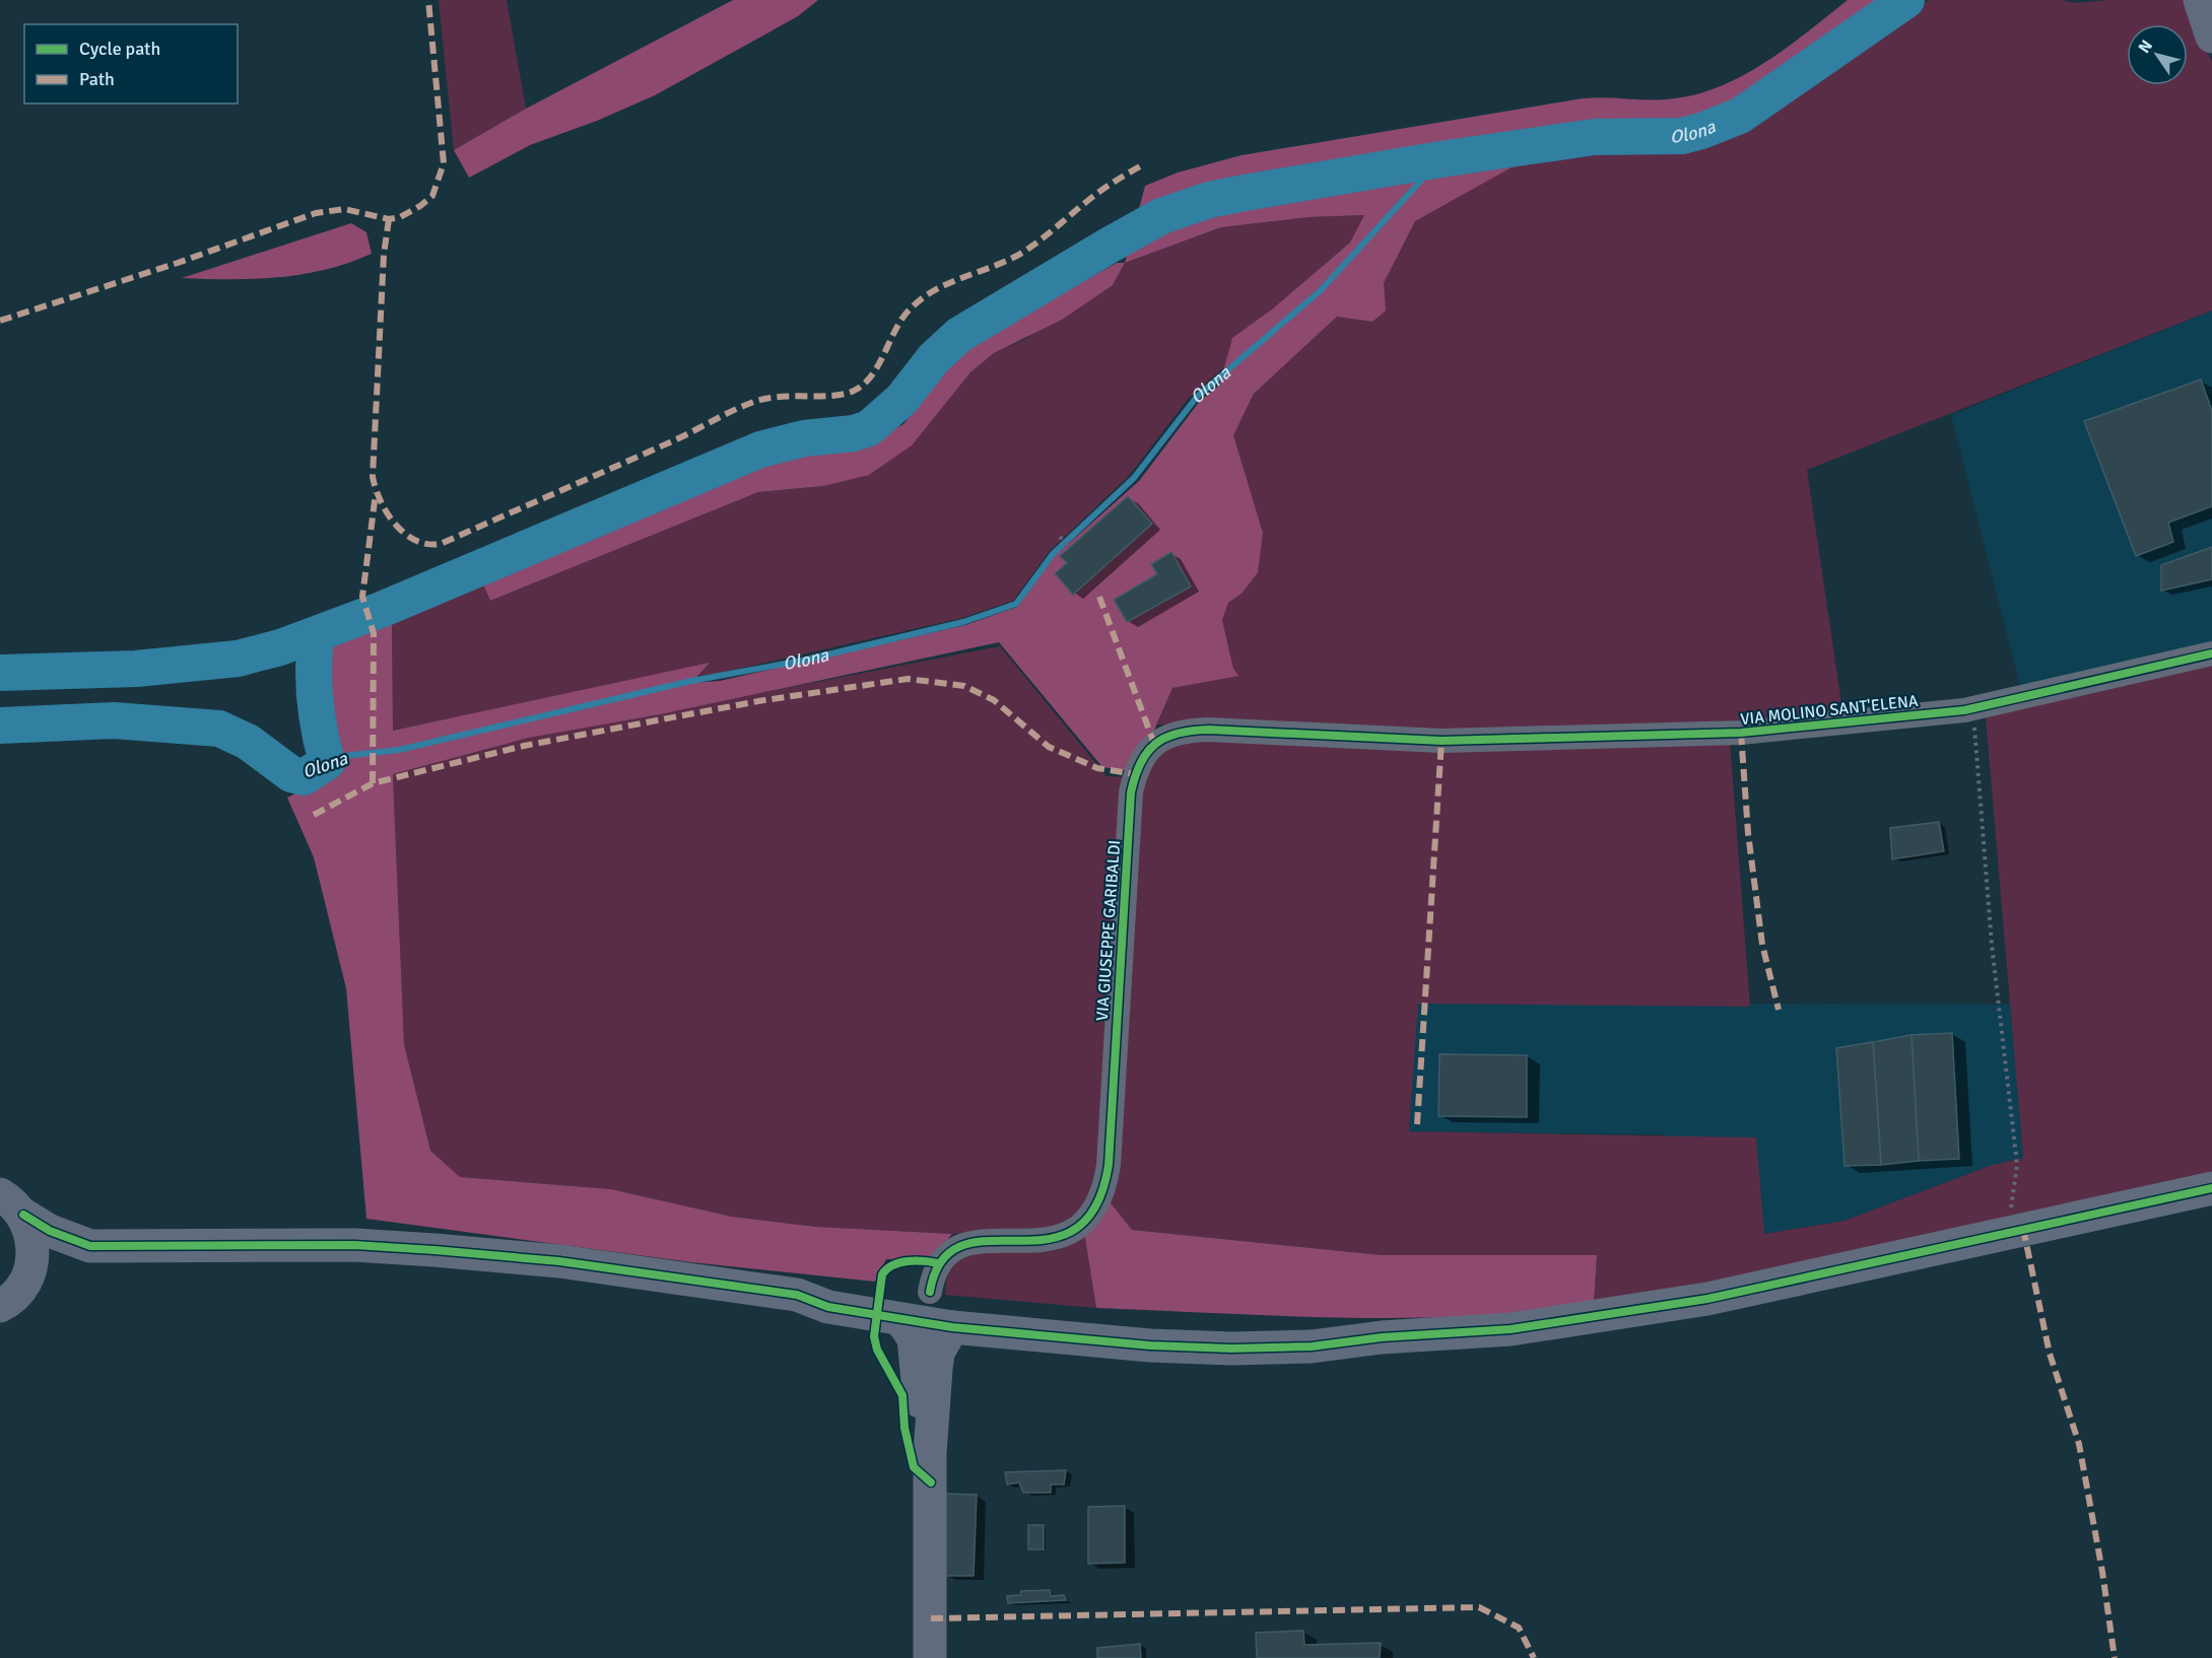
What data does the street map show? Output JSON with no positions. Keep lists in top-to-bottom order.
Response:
{
  "streets": {
    "street": ["VIA MOLINO SANT'ELENA", "VIA GIUSEPPE GARIBALDI"]
  },
  "crossings": [
    ["VIA MOLINO SANT'ELENA", "VIA GIUSEPPE GARIBALDI"]
  ],
  "water": ["Olona"],
  "legend": ["Cycle path", "Path"],
  "north": "top left"
}
